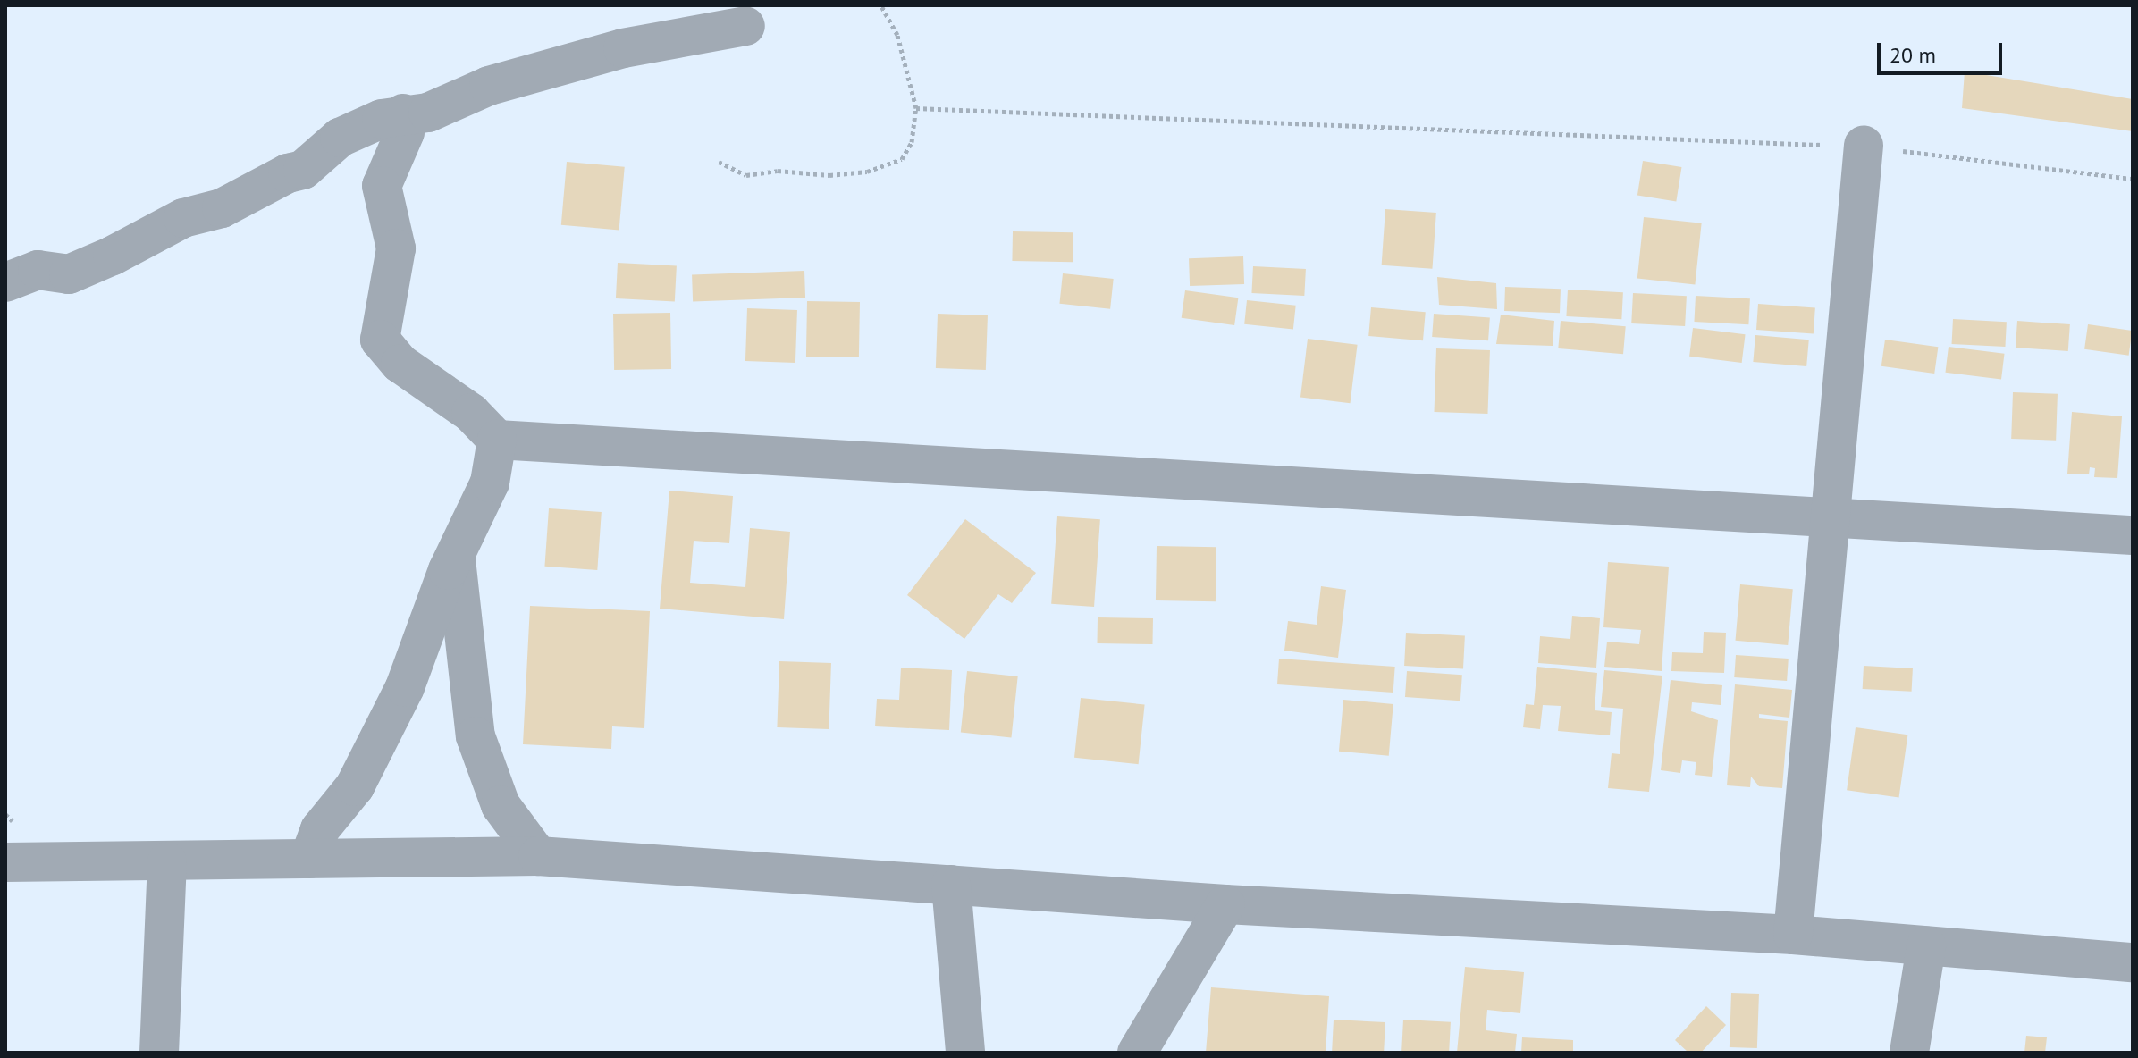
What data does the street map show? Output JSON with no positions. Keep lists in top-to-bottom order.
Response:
{
  "scale_bar": "20 m"
}
